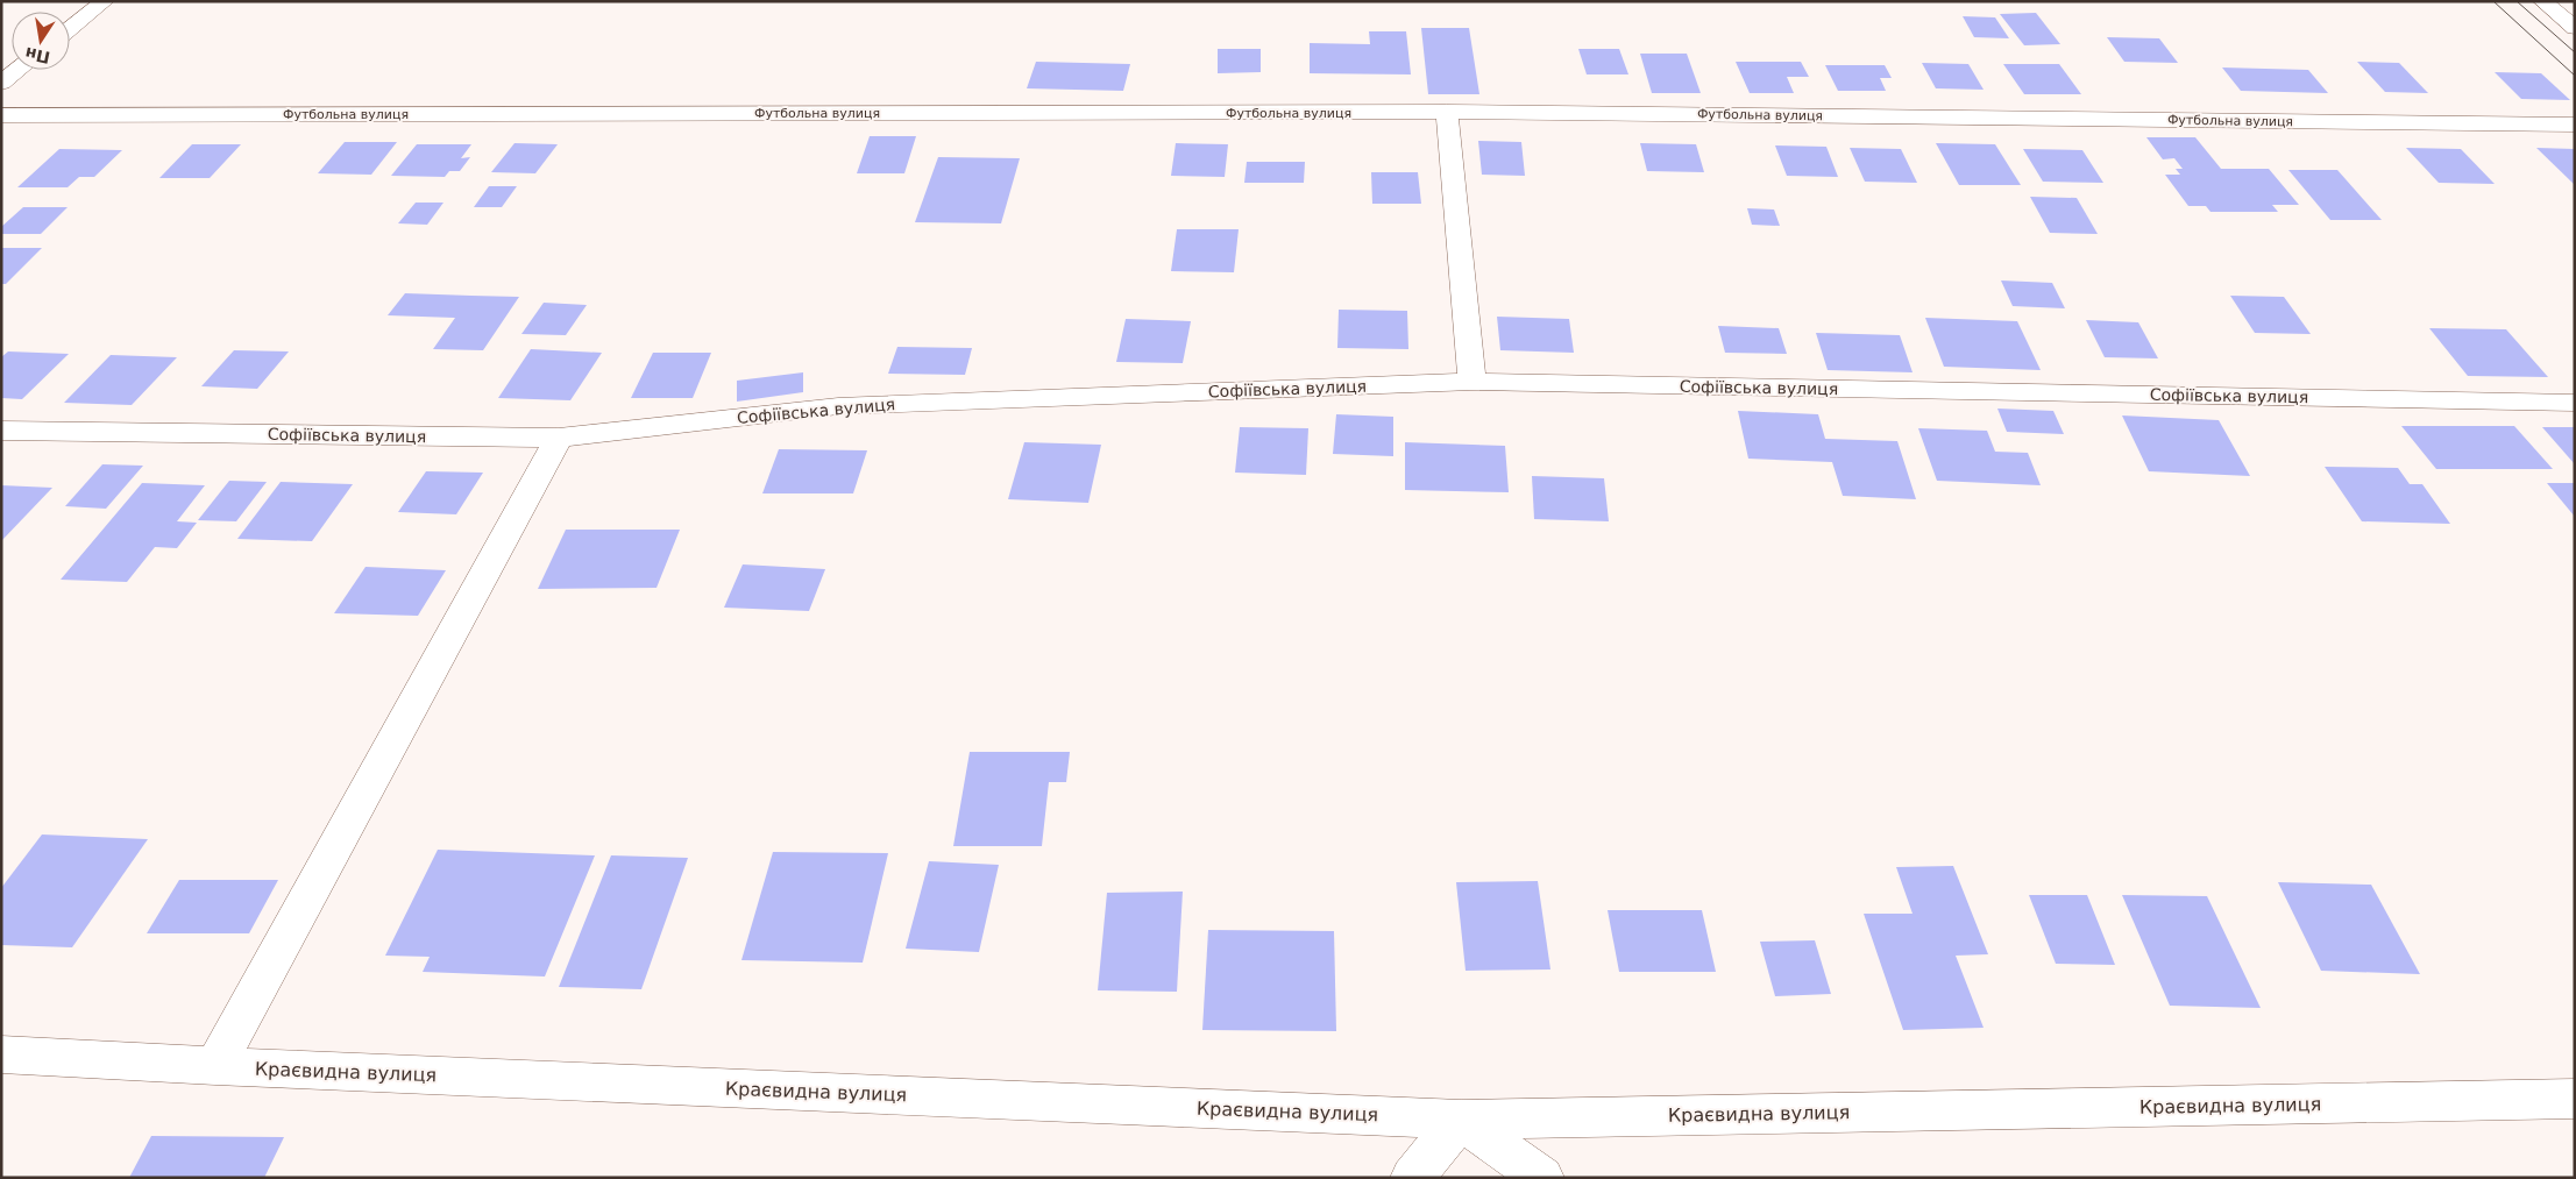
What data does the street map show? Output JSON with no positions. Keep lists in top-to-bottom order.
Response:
{
  "streets": {
    "street": ["Футбольна вулиця", "Софіївська вулиця", "Краєвидна вулиця"]
  },
  "north": "bottom"
}
